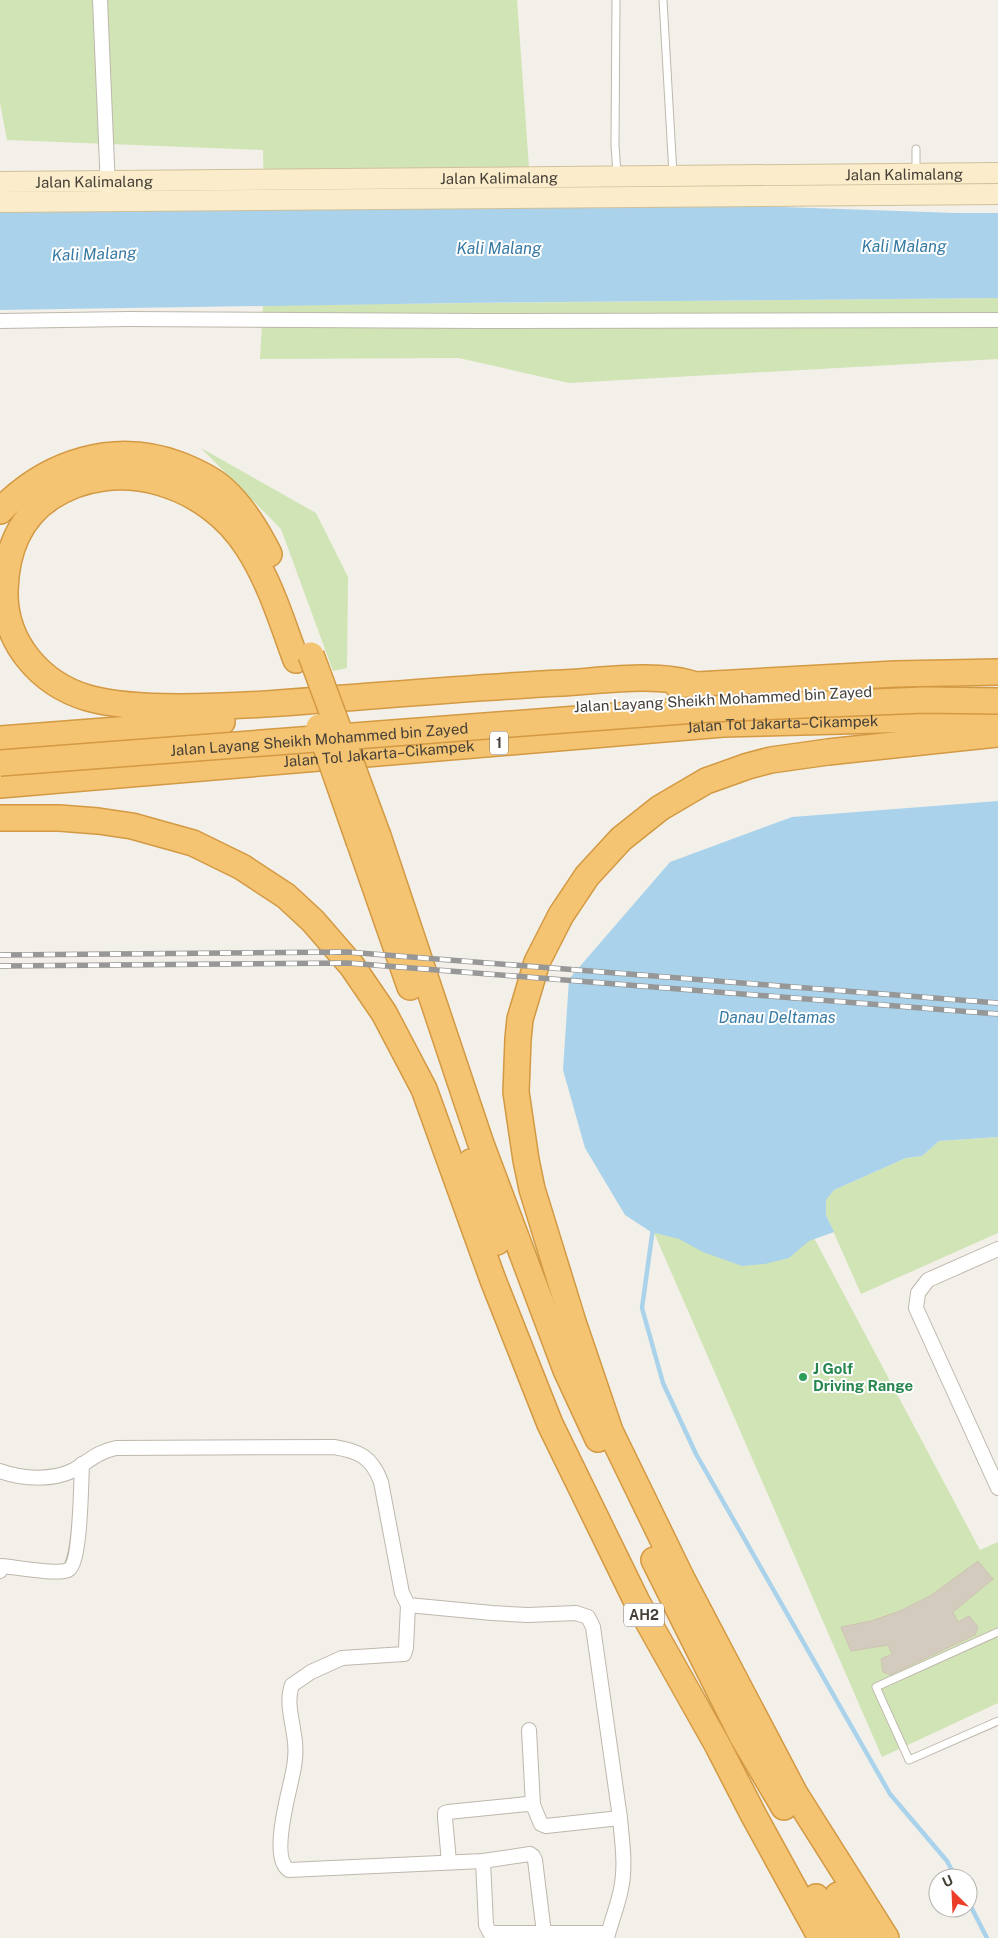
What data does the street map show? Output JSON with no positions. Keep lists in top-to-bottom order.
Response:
{
  "streets": {
    "highway": [
      "Jalan Layang Sheikh Mohammed bin Zayed",
      "Jalan Tol Jakarta–Cikampek",
      "1",
      "AH2"
    ],
    "main road": ["Jalan Kalimalang"]
  },
  "water": ["Kali Malang", "Danau Deltamas"],
  "places": ["J Golf Driving Range"],
  "north": "top left"
}
